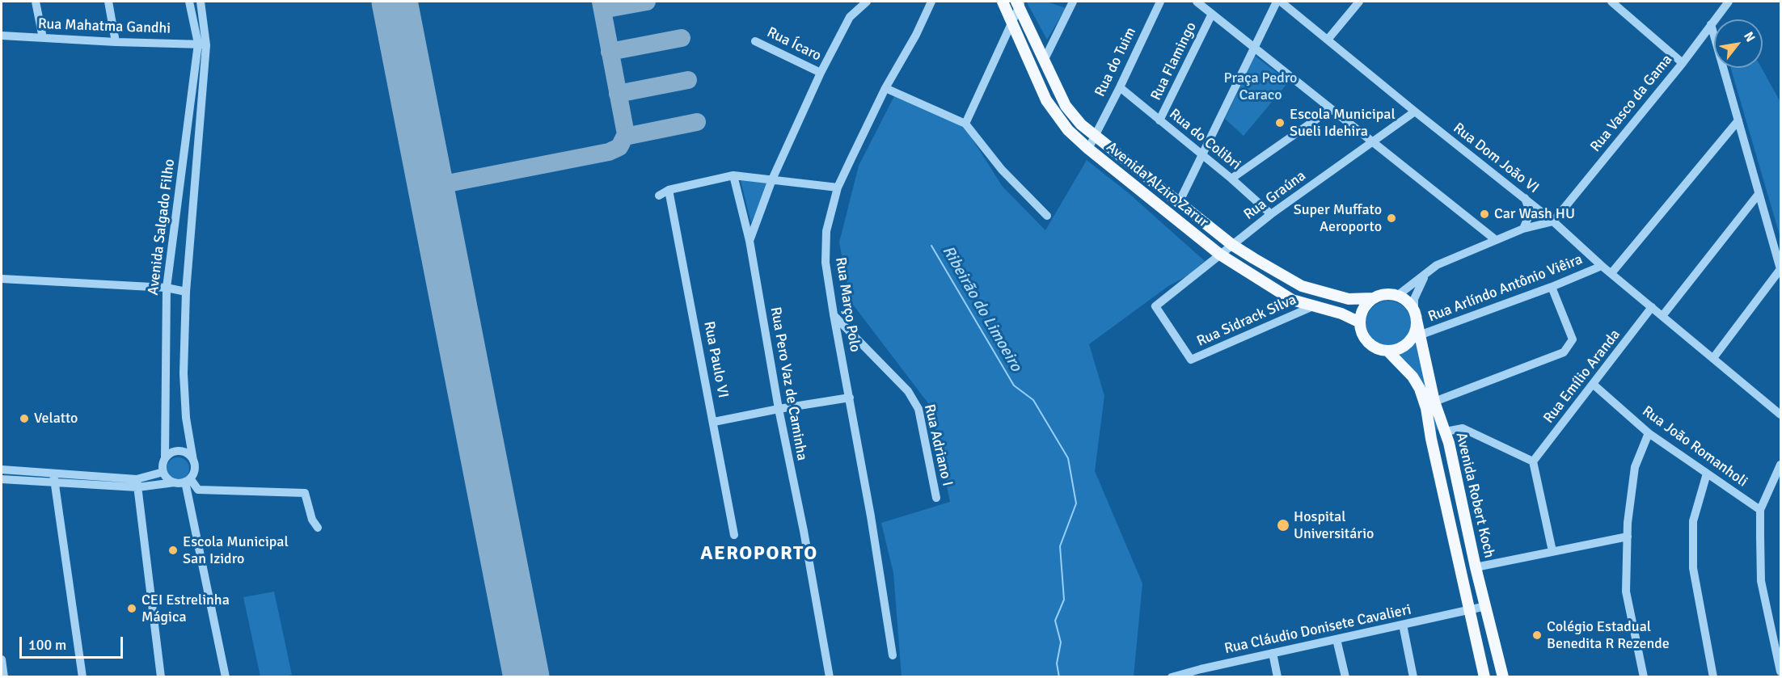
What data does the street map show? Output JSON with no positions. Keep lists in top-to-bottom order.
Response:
{
  "streets": {
    "main road": ["Avenida Alziro Zarur", "Avenida Robert Koch"],
    "street": [
      "Rua Mahatma Gandhi",
      "Rua Ícaro",
      "Rua Flamingo",
      "Rua do Tuim",
      "Rua Vasco da Gama",
      "Rua do Colibri",
      "Rua Dom João VI",
      "Rua Graúna",
      "Avenida Salgado Filho",
      "Rua Arlíndo Antônio Viêira",
      "Rua Março Polo",
      "Rua Sidrack Silva",
      "Rua Paulo VI",
      "Rua Emílio Aranda",
      "Rua Pero Vaz de Caminha",
      "Rua Adriano I",
      "Rua João Romanholi",
      "Rua Cláudio Donisete Cavalieri"
    ]
  },
  "crossings": [
    ["Rua Mahatma Gandhi", "Avenida Salgado Filho"],
    ["Rua Ícaro", "Rua Pero Vaz de Caminha"],
    ["Rua Flamingo", "Rua do Colibri"],
    ["Rua do Tuim", "Rua do Colibri"],
    ["Rua do Tuim", "Avenida Alziro Zarur"],
    ["Rua Vasco da Gama", "Rua Dom João VI"],
    ["Rua do Colibri", "Rua Graúna"],
    ["Rua Dom João VI", "Rua Graúna"],
    ["Rua Dom João VI", "Rua Arlíndo Antônio Viêira"],
    ["Rua Dom João VI", "Rua Emílio Aranda"],
    ["Avenida Alziro Zarur", "Rua Graúna"],
    ["Avenida Alziro Zarur", "Rua Sidrack Silva"],
    ["Avenida Alziro Zarur", "Avenida Robert Koch"],
    ["Rua Graúna", "Rua Sidrack Silva"],
    ["Rua Arlíndo Antônio Viêira", "Avenida Robert Koch"],
    ["Rua Março Polo", "Rua Adriano I"],
    ["Rua Emílio Aranda", "Rua João Romanholi"],
    ["Avenida Robert Koch", "Rua Cláudio Donisete Cavalieri"]
  ],
  "districts": ["AEROPORTO"],
  "water": ["Ribeirão do Limoeiro"],
  "parks": ["Praça Pedro Caraco"],
  "places": [
    "Escola Municipal Sueli Idehira",
    "Car Wash HU",
    "Super Muffato Aeroporto",
    "Velatto",
    "Hospital Universitário",
    "Escola Municipal San Izidro",
    "CEI Estrelinha Mágica",
    "Colégio Estadual Benedita R Rezende"
  ],
  "scale_bar": "100 m",
  "north": "top right"
}
